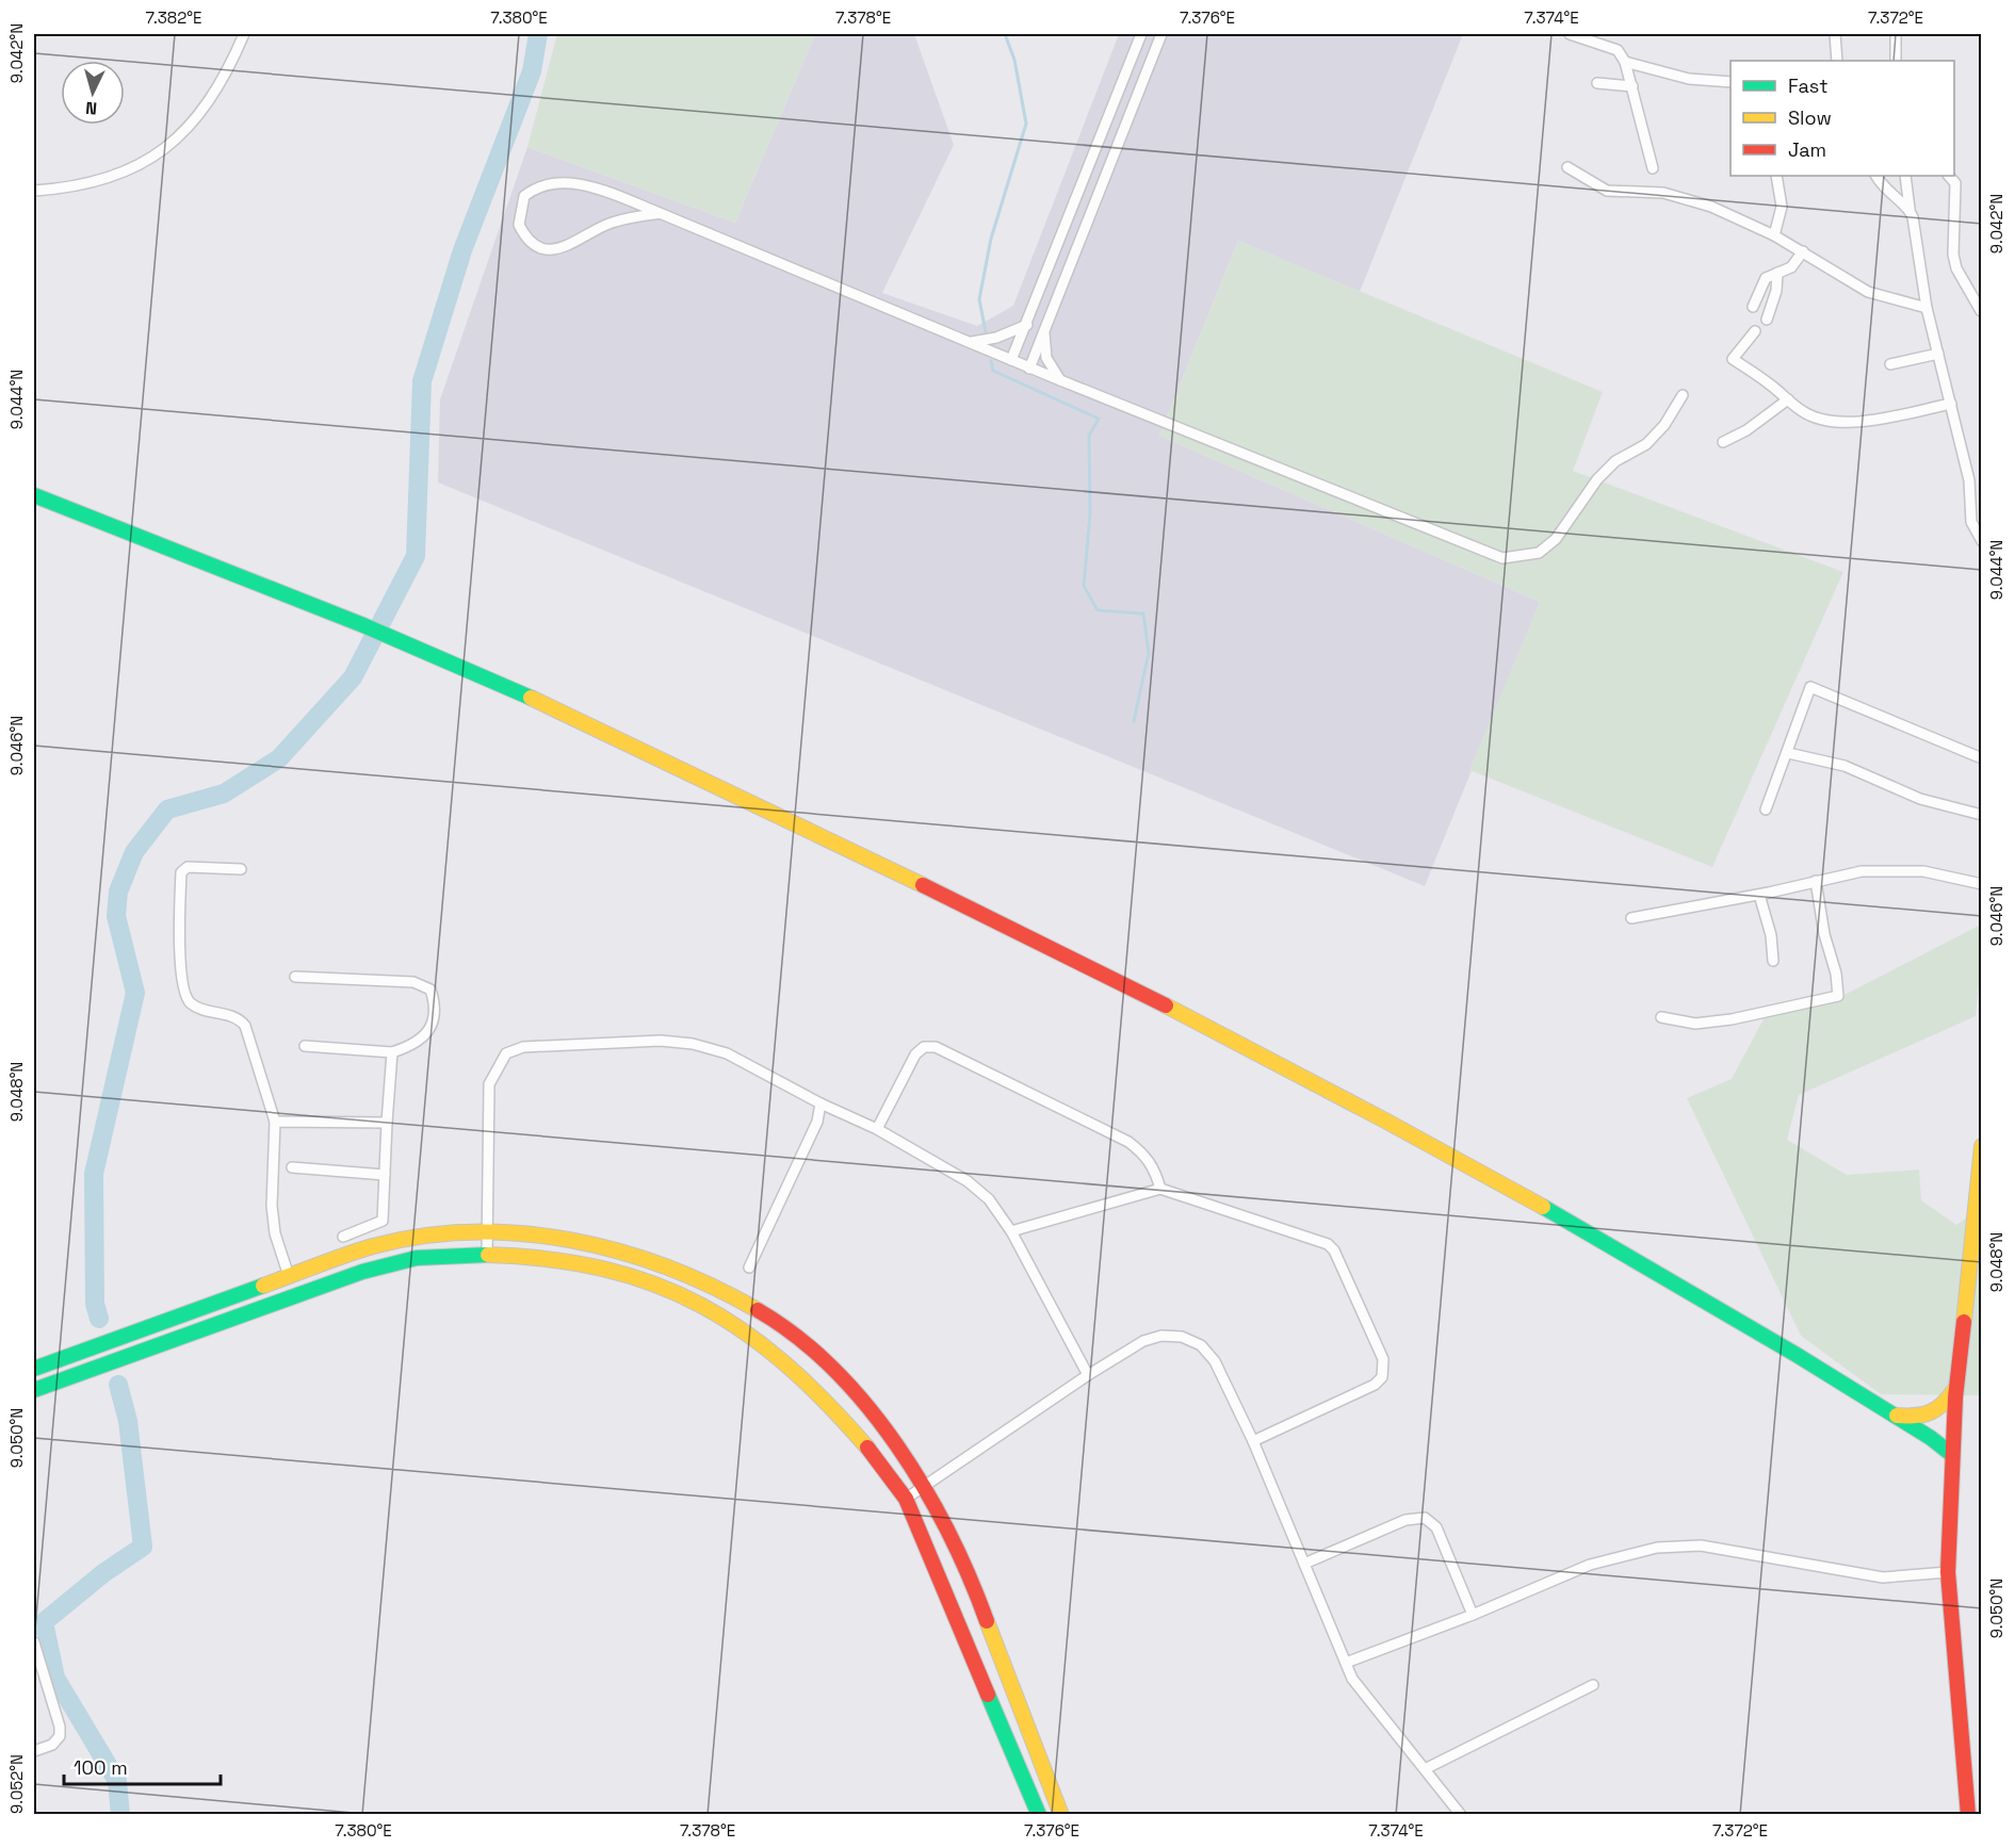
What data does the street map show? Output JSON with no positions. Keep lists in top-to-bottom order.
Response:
{
  "legend": ["Fast", "Slow", "Jam"],
  "scale_bar": "100 m",
  "north": "bottom",
  "coordinates": [
    "7.382°E",
    "7.380°E",
    "7.378°E",
    "7.376°E",
    "7.374°E",
    "7.372°E",
    "9.042°N",
    "9.044°N",
    "9.046°N",
    "9.048°N",
    "9.050°N",
    "9.052°N"
  ]
}
